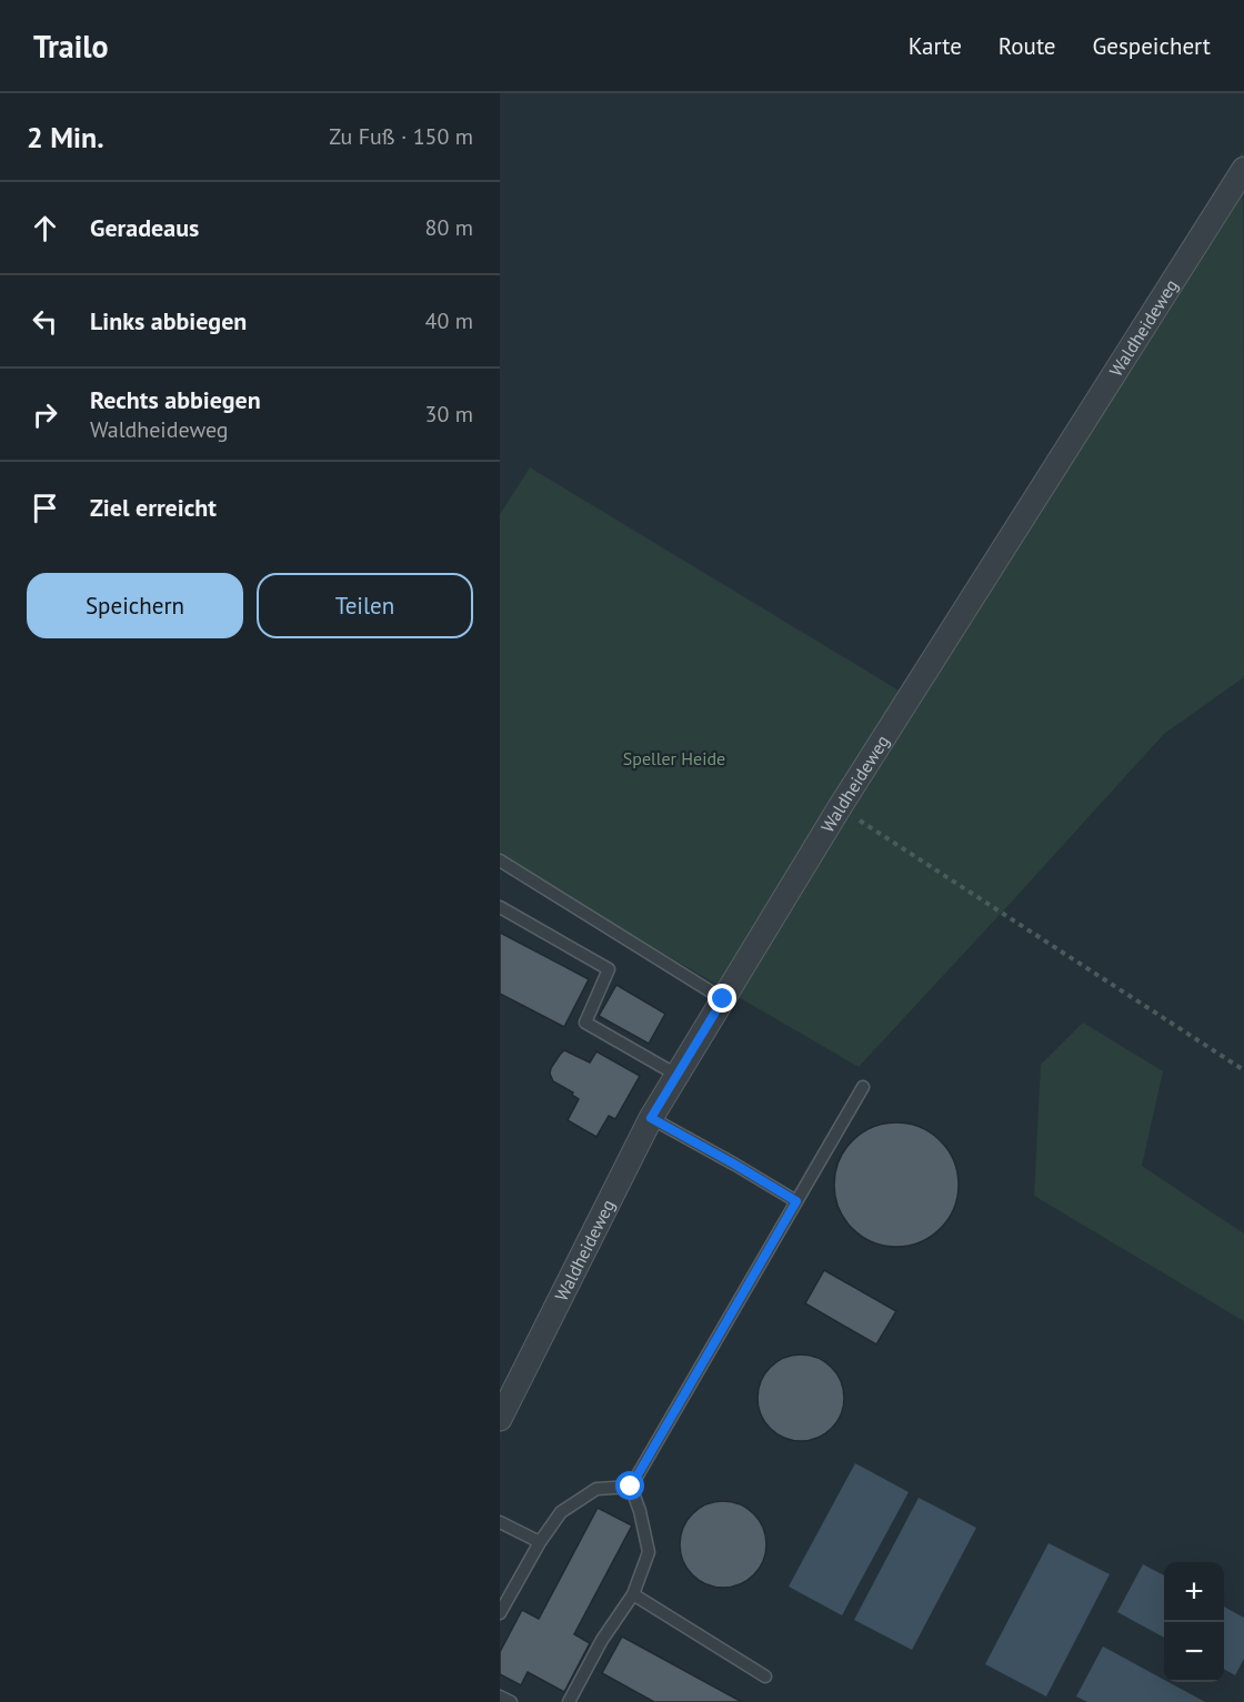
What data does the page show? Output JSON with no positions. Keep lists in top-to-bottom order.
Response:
{
  "streets": {
    "street": ["Waldheideweg"]
  },
  "parks": ["Speller Heide"],
  "page": {
    "header": "Trailo",
    "nav": ["Karte", "Route", "Gespeichert"],
    "heading": ["2 Min.", "Zu Fuß · 150 m"],
    "list": [
      ["Geradeaus", "80 m"],
      ["Links abbiegen", "40 m"],
      ["Rechts abbiegen", "Waldheideweg", "30 m"],
      "Ziel erreicht"
    ],
    "buttons": ["Speichern", "Teilen"],
    "map_buttons": ["+", "−"]
  }
}
